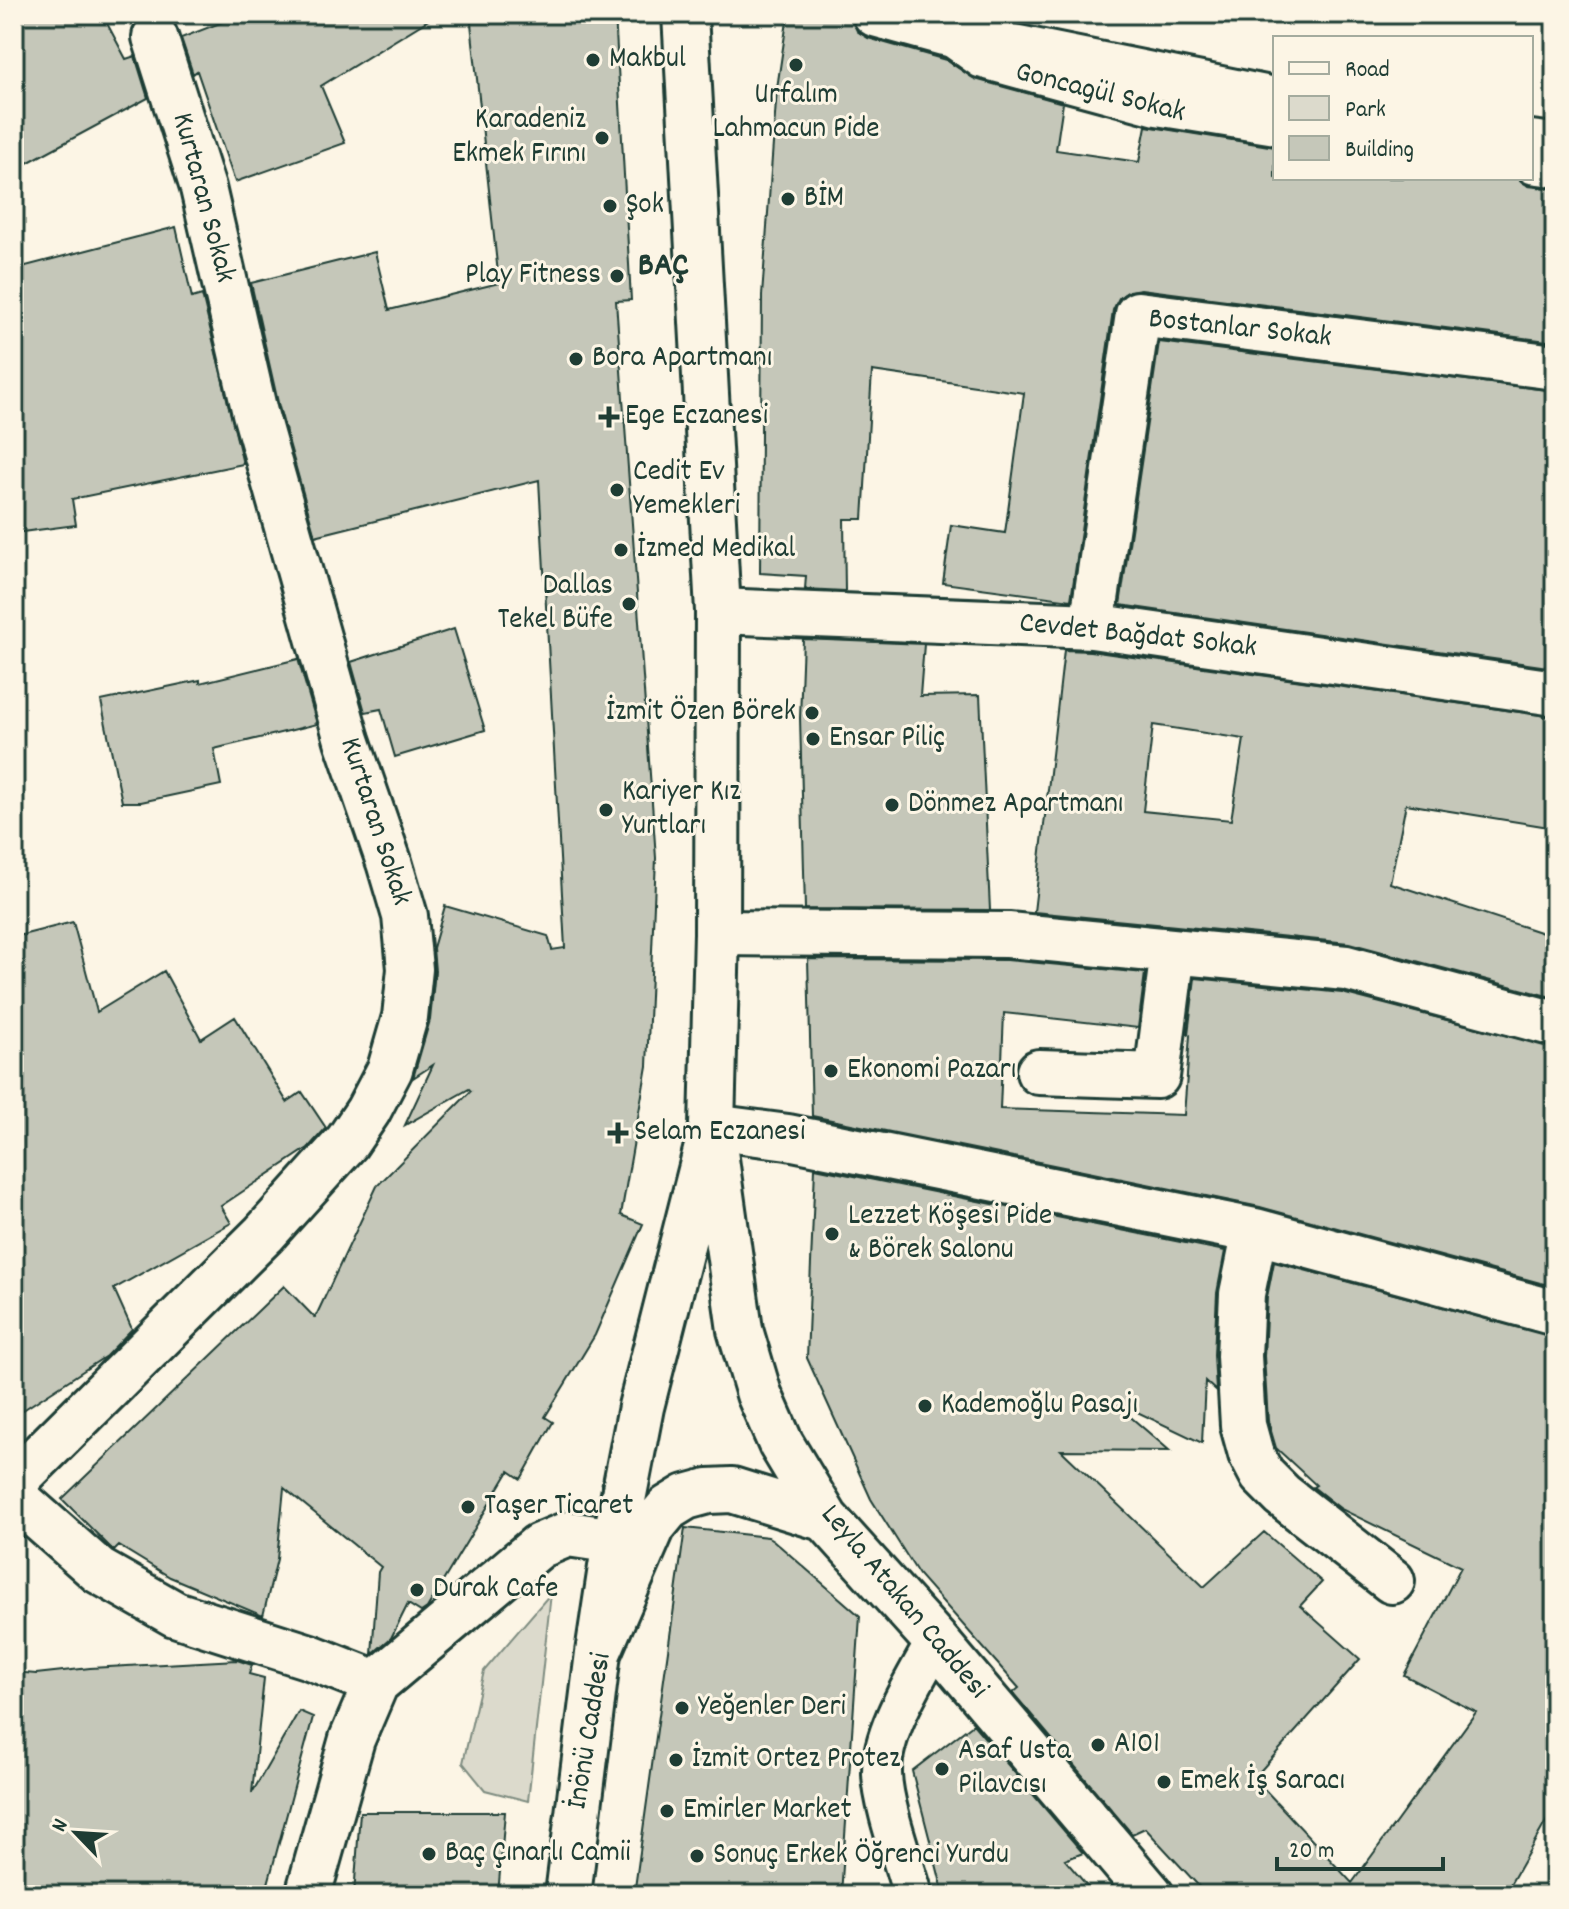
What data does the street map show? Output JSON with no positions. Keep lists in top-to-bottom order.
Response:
{
  "streets": {
    "street": [
      "Goncagül Sokak",
      "Kurtaran Sokak",
      "Bostanlar Sokak",
      "Cevdet Bağdat Sokak",
      "Leyla Atakan Caddesi",
      "İnönü Caddesi"
    ]
  },
  "crossings": [
    ["Bostanlar Sokak", "Cevdet Bağdat Sokak"],
    ["Leyla Atakan Caddesi", "İnönü Caddesi"]
  ],
  "districts": ["BAÇ"],
  "places": {
    "other": [
      "Makbul",
      "Urfalım Lahmacun Pide",
      "Karadeniz Ekmek Fırını",
      "BİM",
      "Şok",
      "Play Fitness",
      "Bora Apartmanı",
      "Cedit Ev Yemekleri",
      "İzmed Medikal",
      "Dallas Tekel Büfe",
      "İzmit Özen Börek",
      "Ensar Piliç",
      "Dönmez Apartmanı",
      "Kariyer Kız Yurtları",
      "Ekonomi Pazarı",
      "Lezzet Köşesi Pide & Börek Salonu",
      "Kademoğlu Pasajı",
      "Taşer Ticaret",
      "Durak Cafe",
      "Yeğenler Deri",
      "A101",
      "İzmit Ortez Protez",
      "Asaf Usta Pilavcısı",
      "Emek İş Saracı",
      "Emirler Market",
      "Baç Çınarlı Camii",
      "Sonuç Erkek Öğrenci Yurdu"
    ],
    "health": ["Ege Eczanesi", "Selam Eczanesi"]
  },
  "legend": ["Road", "Park", "Building"],
  "scale_bar": "20 m",
  "north": "top left"
}
